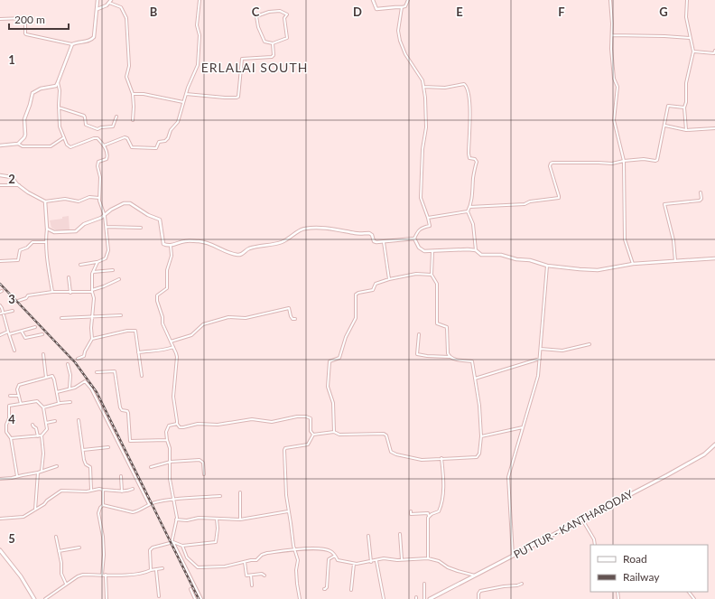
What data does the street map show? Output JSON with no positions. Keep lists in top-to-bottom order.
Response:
{
  "streets": {
    "main road": ["PUTTUR - KANTHARODAY"]
  },
  "districts": ["ERLALAI SOUTH"],
  "legend": ["Road", "Railway"],
  "scale_bar": "200 m",
  "grid": {
    "columns": [
      "B",
      "C",
      "D",
      "E",
      "F",
      "G"
    ],
    "rows": [
      "1",
      "2",
      "3",
      "4",
      "5"
    ]
  }
}
